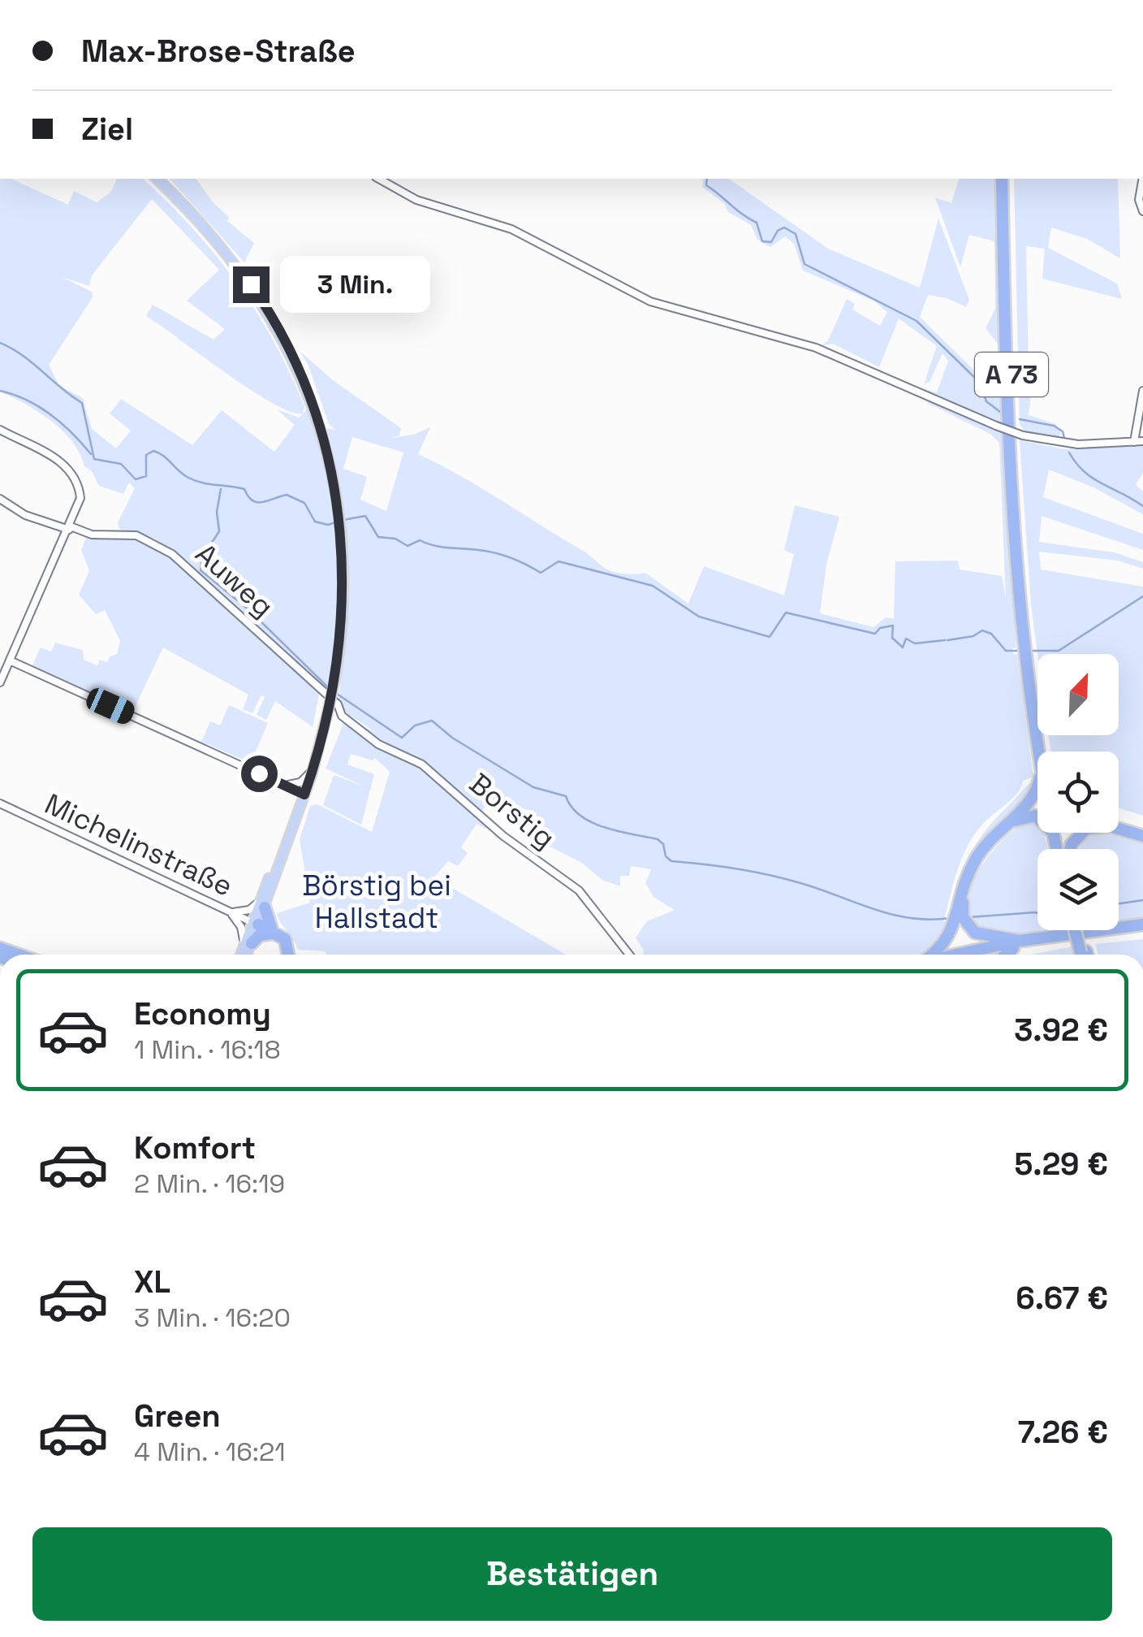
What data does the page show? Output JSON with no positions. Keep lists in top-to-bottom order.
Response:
{
  "streets": {
    "highway": ["A 73"],
    "street": ["Auweg", "Borstig", "Michelinstraße"]
  },
  "crossings": [
    ["Auweg", "Borstig"]
  ],
  "parks": ["Börstig bei Hallstadt"],
  "north": "top right",
  "page": {
    "banner": ["Max-Brose-Straße", "Ziel"],
    "bubble": "3 Min.",
    "list": [
      {
        "name": "Economy",
        "note": "1 Min. · 16:18",
        "value": "3.92 €"
      },
      {
        "name": "Komfort",
        "note": "2 Min. · 16:19",
        "value": "5.29 €"
      },
      {
        "name": "XL",
        "note": "3 Min. · 16:20",
        "value": "6.67 €"
      },
      {
        "name": "Green",
        "note": "4 Min. · 16:21",
        "value": "7.26 €"
      }
    ],
    "buttons": "Bestätigen"
  }
}
